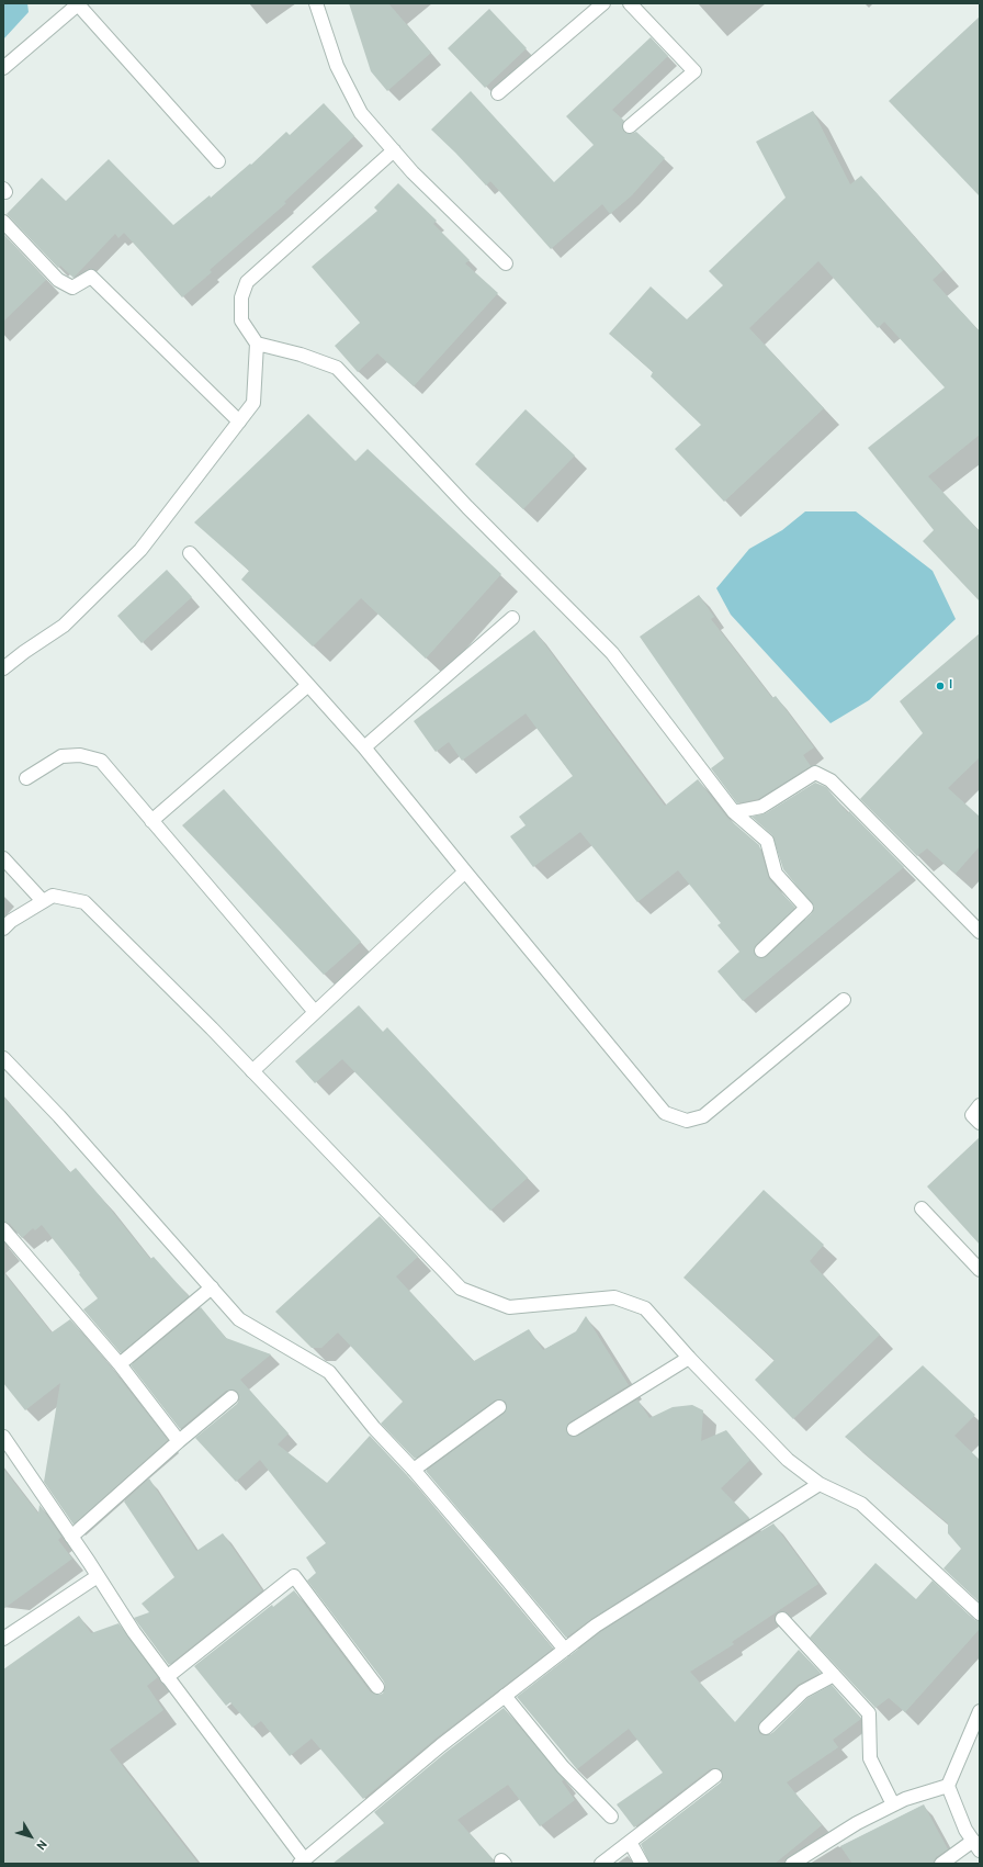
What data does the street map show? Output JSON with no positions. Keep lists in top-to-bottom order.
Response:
{
  "places": ["I"],
  "north": "bottom right"
}
